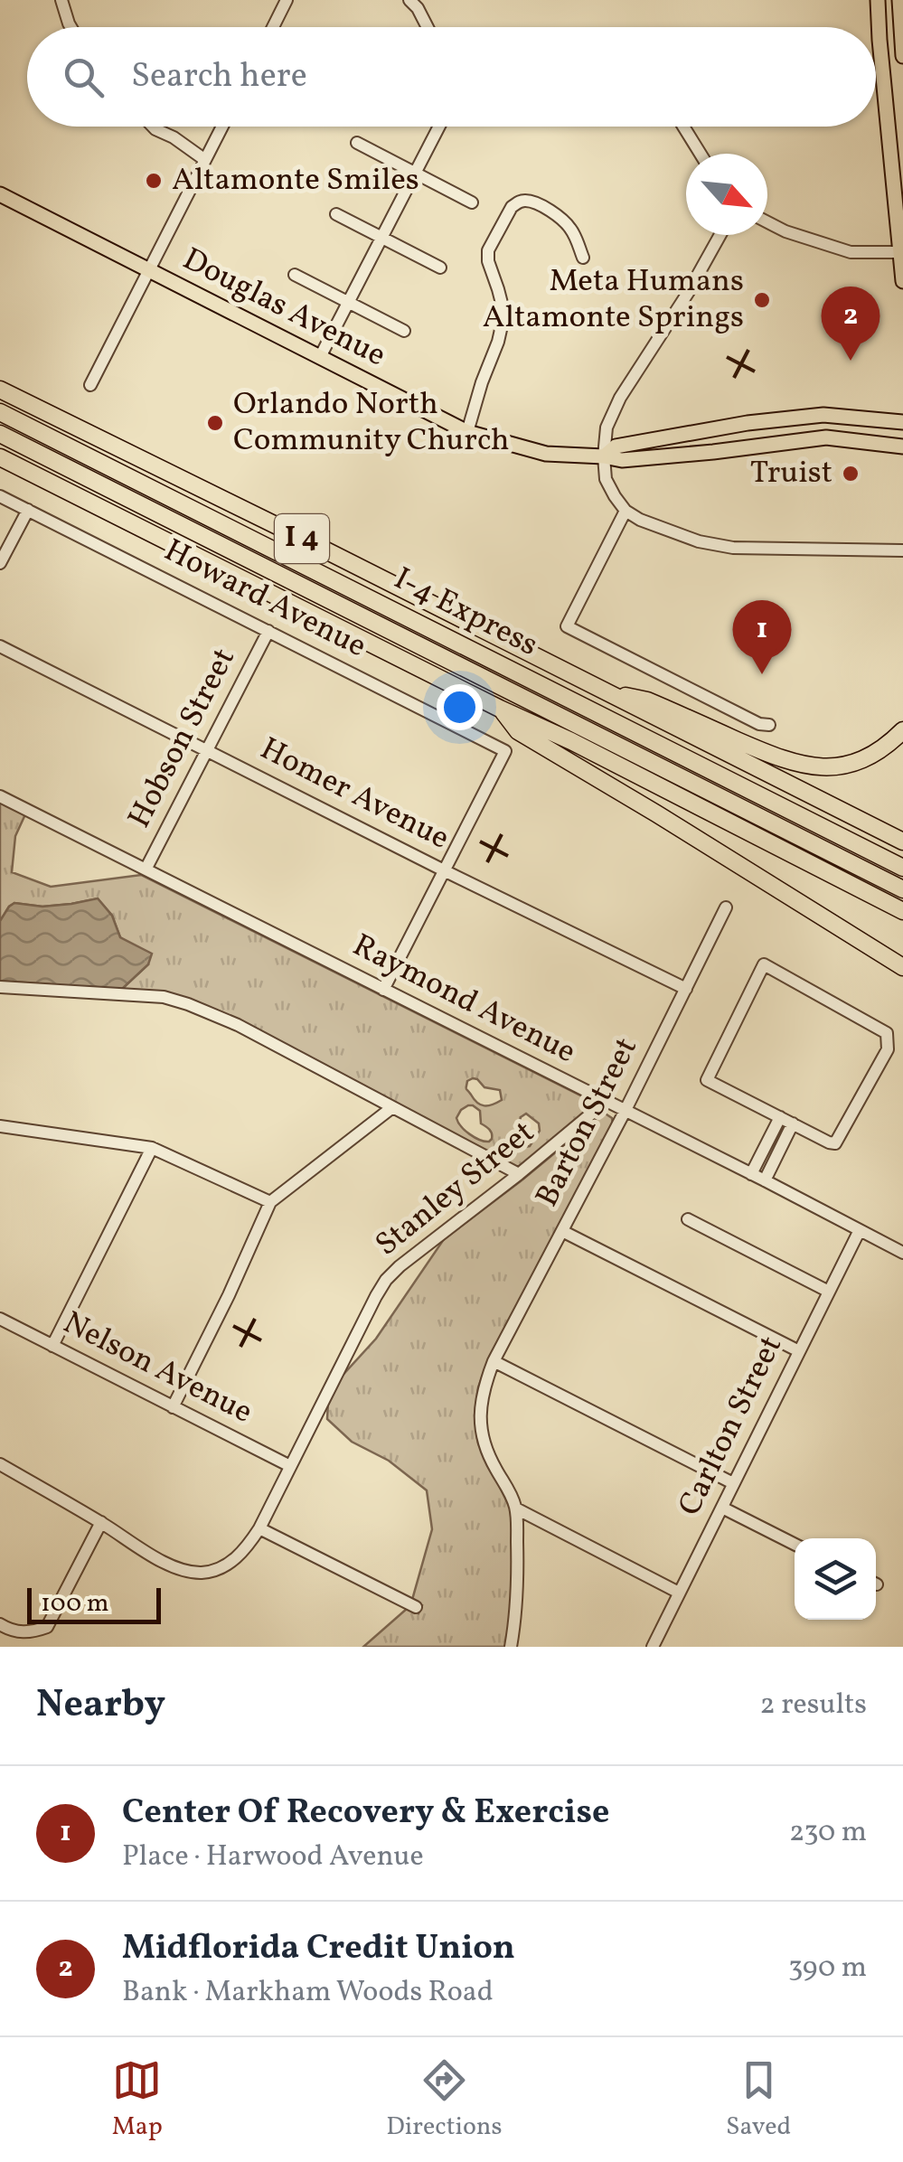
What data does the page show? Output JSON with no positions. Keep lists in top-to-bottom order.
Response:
{
  "streets": {
    "highway": ["I 4", "I-4 Express"],
    "main road": ["Douglas Avenue"],
    "street": [
      "Howard Avenue",
      "Hobson Street",
      "Homer Avenue",
      "Raymond Avenue",
      "Barton Street",
      "Stanley Street",
      "Nelson Avenue",
      "Carlton Street"
    ]
  },
  "crossings": [
    ["Howard Avenue", "Hobson Street"],
    ["Howard Avenue", "Homer Avenue"],
    ["Hobson Street", "Homer Avenue"],
    ["Hobson Street", "Raymond Avenue"],
    ["Homer Avenue", "Barton Street"],
    ["Raymond Avenue", "Barton Street"],
    ["Raymond Avenue", "Stanley Street"],
    ["Raymond Avenue", "Carlton Street"],
    ["Stanley Street", "Nelson Avenue"]
  ],
  "places": [
    "Altamonte Smiles",
    "Meta Humans Altamonte Springs",
    "Orlando North Community Church",
    "Truist"
  ],
  "scale_bar": "100 m",
  "north": "bottom right",
  "page": {
    "search": "Search here",
    "pins": ["2", "1"],
    "scale": "100 m",
    "heading": ["Nearby", "2 results"],
    "list": [
      {
        "mark": "1",
        "name": "Center Of Recovery & Exercise",
        "note": "Place · Harwood Avenue",
        "value": "230 m"
      },
      {
        "mark": "2",
        "name": "Midflorida Credit Union",
        "note": "Bank · Markham Woods Road",
        "value": "390 m"
      }
    ],
    "nav": ["Map", "Directions", "Saved"]
  }
}
